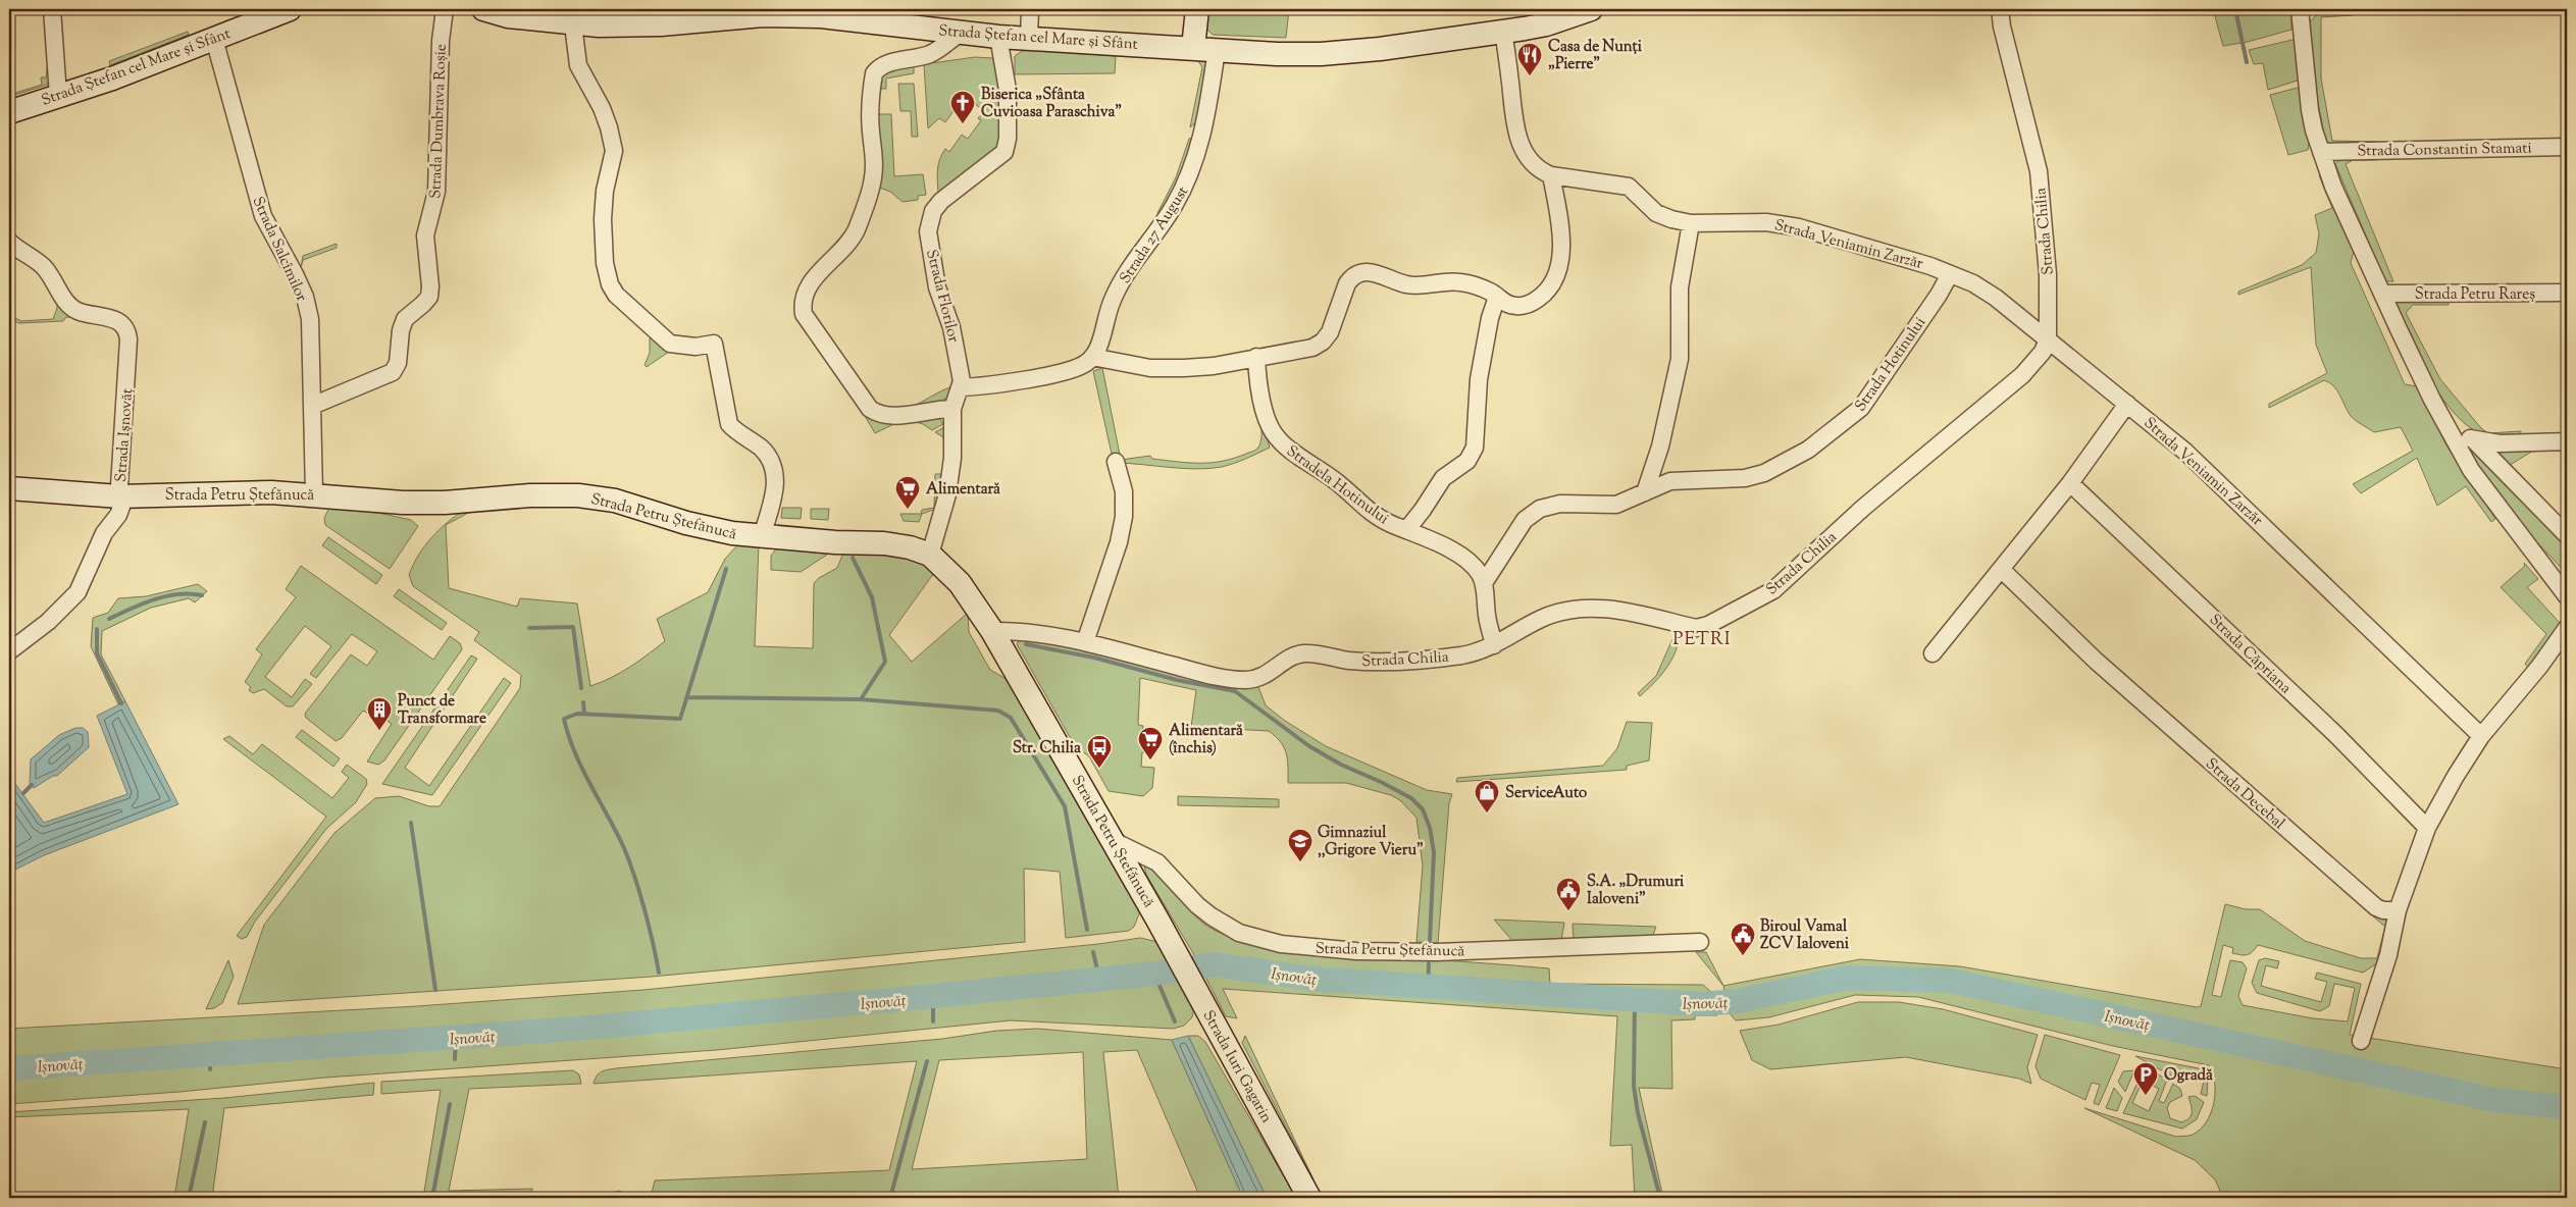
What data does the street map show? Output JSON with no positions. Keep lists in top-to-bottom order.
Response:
{
  "streets": {
    "main road": ["Strada Ștefan cel Mare și Sfânt", "Strada Petru Ștefănucă", "Strada Iuri Gagarin"],
    "street": [
      "Strada Dumbrava Roșie",
      "Strada Constantin Stamati",
      "Strada Chilia",
      "Strada 27 August",
      "Strada Veniamin Zarzăr",
      "Strada Salcîmilor",
      "Strada Petru Rareș",
      "Strada Florilor",
      "Strada Hotinului",
      "Strada Ișnovăț",
      "Stradela Hotinului",
      "Strada Căpriana",
      "Strada Decebal",
      "Strada Petru Ştefănucă"
    ]
  },
  "crossings": [
    ["Strada Ștefan cel Mare și Sfânt", "Strada 27 August"],
    ["Strada Ștefan cel Mare și Sfânt", "Strada Salcîmilor"],
    ["Strada Ștefan cel Mare și Sfânt", "Strada Florilor"],
    ["Strada Dumbrava Roșie", "Strada Salcîmilor"],
    ["Strada Chilia", "Strada Veniamin Zarzăr"],
    ["Strada Chilia", "Strada Petru Ștefănucă"],
    ["Strada Veniamin Zarzăr", "Strada Hotinului"],
    ["Strada Salcîmilor", "Strada Petru Ștefănucă"],
    ["Strada Florilor", "Strada Petru Ștefănucă"],
    ["Strada Ișnovăț", "Strada Petru Ștefănucă"],
    ["Strada Petru Ștefănucă", "Strada Petru Ştefănucă"],
    ["Strada Petru Ștefănucă", "Strada Iuri Gagarin"]
  ],
  "districts": ["PETRI"],
  "water": ["Ișnovăț"],
  "places": {
    "restaurant": ["Casa de Nunți „Pierre”"],
    "church": ["Biserica „Sfânta Cuvioasa Paraschiva”"],
    "supermarket": ["Alimentară", "Alimentară (închis)"],
    "building": ["Punct de Transformare"],
    "bus stop": ["Str. Chilia"],
    "shop": ["ServiceAuto"],
    "school or university": ["Gimnaziul ,,Grigore Vieru\""],
    "public building": ["S.A. „Drumuri Ialoveni”", "Biroul Vamal ZCV Ialoveni"],
    "parking": ["Ogradă"]
  }
}
